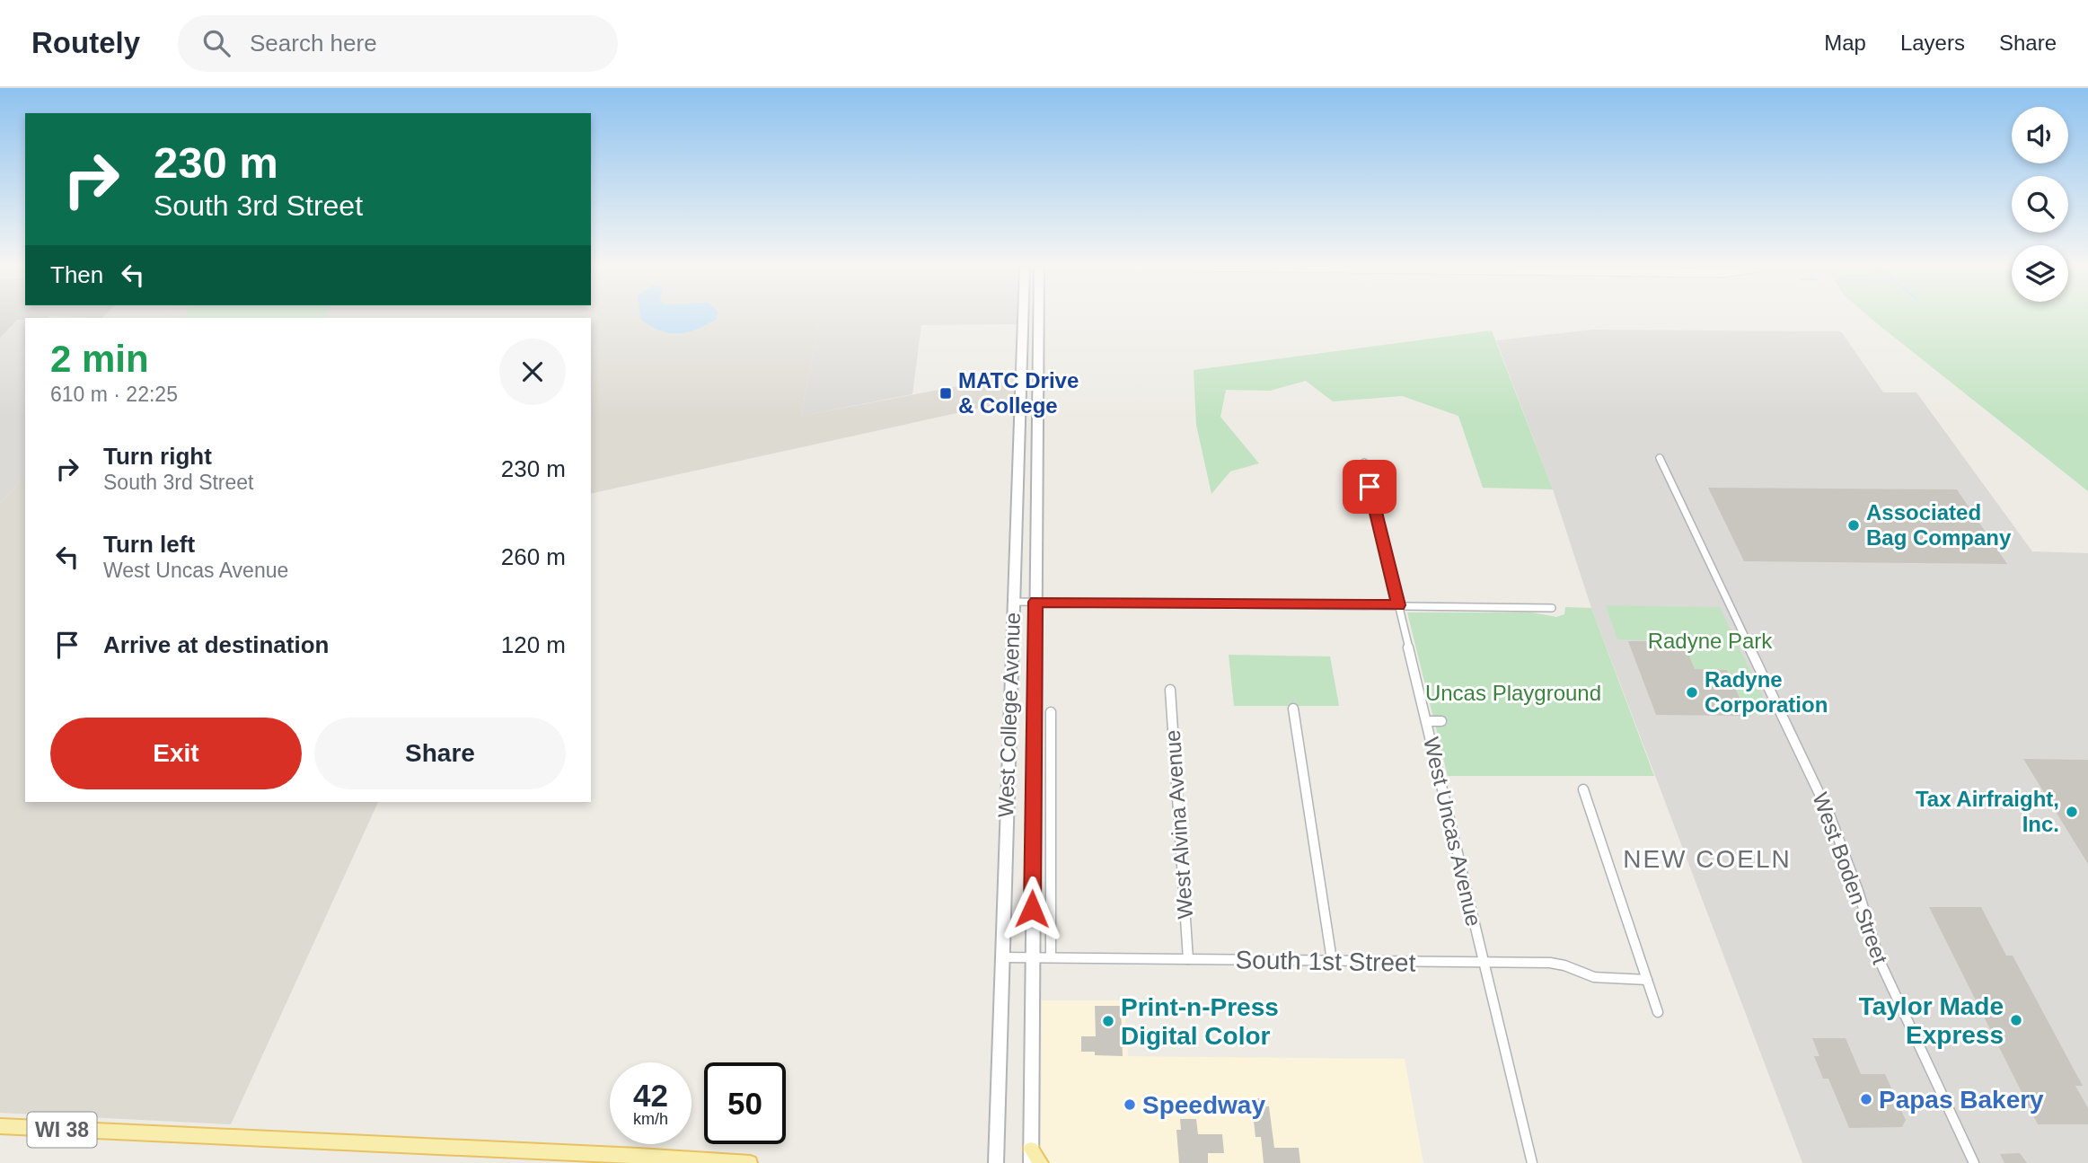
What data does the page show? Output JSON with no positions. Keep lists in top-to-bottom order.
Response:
{
  "streets": {
    "main road": ["West College Avenue", "WI 38"],
    "street": [
      "West Alvina Avenue",
      "West Uncas Avenue",
      "West Boden Street",
      "South 1st Street"
    ]
  },
  "crossings": [
    ["West College Avenue", "South 1st Street"],
    ["West Alvina Avenue", "South 1st Street"],
    ["West Uncas Avenue", "South 1st Street"]
  ],
  "districts": ["NEW COELN"],
  "parks": ["Radyne Park", "Uncas Playground"],
  "places": {
    "transit": ["MATC Drive & College"],
    "other": [
      "Associated Bag Company",
      "Radyne Corporation",
      "Tax Airfraight, Inc.",
      "Taylor Made Express",
      "Print-n-Press Digital Color",
      "Papas Bakery",
      "Speedway"
    ]
  },
  "page": {
    "header": "Routely",
    "search": "Search here",
    "nav": ["Map", "Layers", "Share"],
    "turn": ["230 m", "South 3rd Street"],
    "then": "Then",
    "heading": ["2 min", "610 m · 22:25"],
    "list": [
      {
        "name": "Turn right",
        "note": "South 3rd Street",
        "value": "230 m"
      },
      {
        "name": "Turn left",
        "note": "West Uncas Avenue",
        "value": "260 m"
      },
      {
        "name": "Arrive at destination",
        "value": "120 m"
      }
    ],
    "buttons": ["Exit", "Share"],
    "speed": "42 km/h",
    "limit": "50"
  }
}
